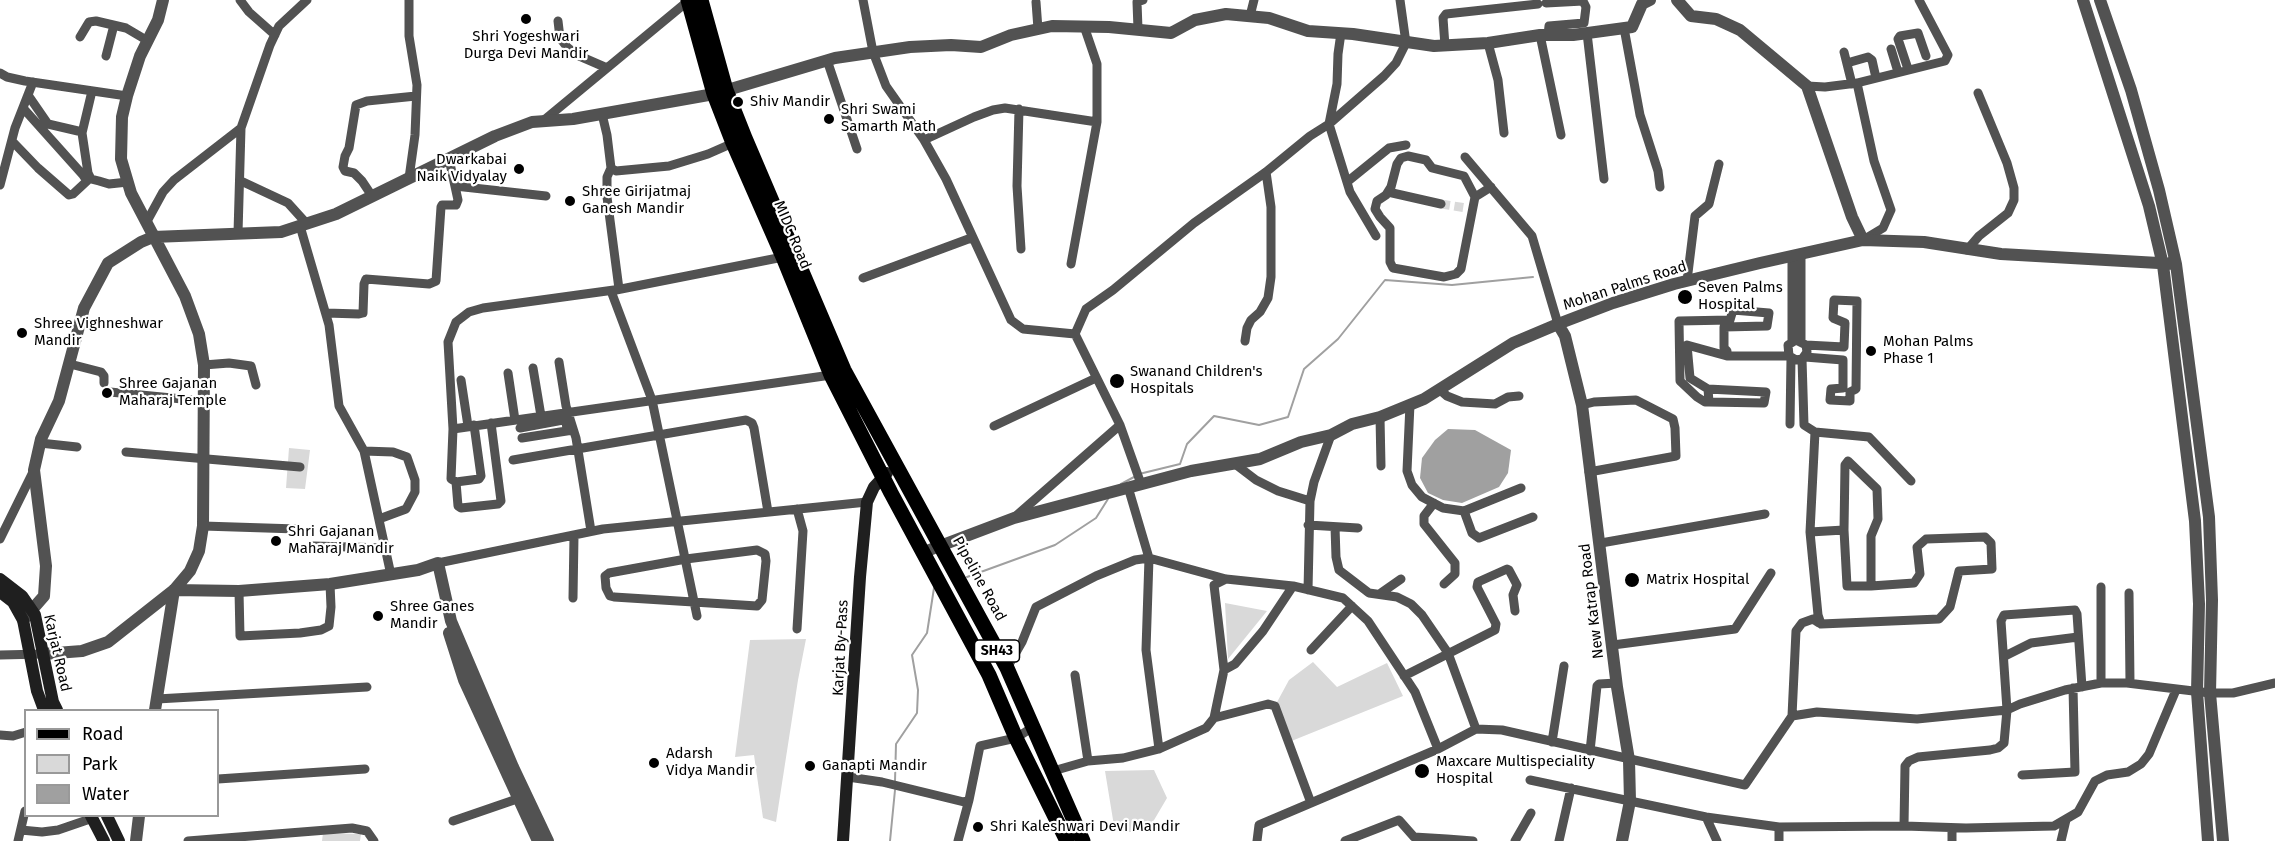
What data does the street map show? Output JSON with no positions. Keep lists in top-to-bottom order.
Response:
{
  "streets": {
    "main road": [
      "MIDC Road",
      "Pipeline Road",
      "Karjat By-Pass",
      "SH43",
      "Karjat Road"
    ],
    "street": ["Mohan Palms Road", "New Katrap Road"]
  },
  "crossings": [
    ["MIDC Road", "Pipeline Road"],
    ["MIDC Road", "Karjat By-Pass"],
    ["MIDC Road", "SH43"],
    ["Mohan Palms Road", "New Katrap Road"],
    ["Pipeline Road", "Karjat By-Pass"],
    ["Pipeline Road", "SH43"],
    ["Karjat By-Pass", "SH43"]
  ],
  "places": [
    "Shri Yogeshwari Durga Devi Mandir",
    "Shiv Mandir",
    "Shri Swami Samarth Math",
    "Dwarkabai Naik Vidyalay",
    "Shree Girijatmaj Ganesh Mandir",
    "Seven Palms Hospital",
    "Shree Vighneshwar Mandir",
    "Mohan Palms Phase 1",
    "Swanand Children's Hospitals",
    "Shree Gajanan Maharaj Temple",
    "Shri Gajanan Maharaj Mandir",
    "Matrix Hospital",
    "Shree Ganes Mandir",
    "Adarsh Vidya Mandir",
    "Ganapti Mandir",
    "Maxcare Multispeciality Hospital",
    "Shri Kaleshwari Devi Mandir"
  ],
  "legend": ["Road", "Park", "Water"]
}
